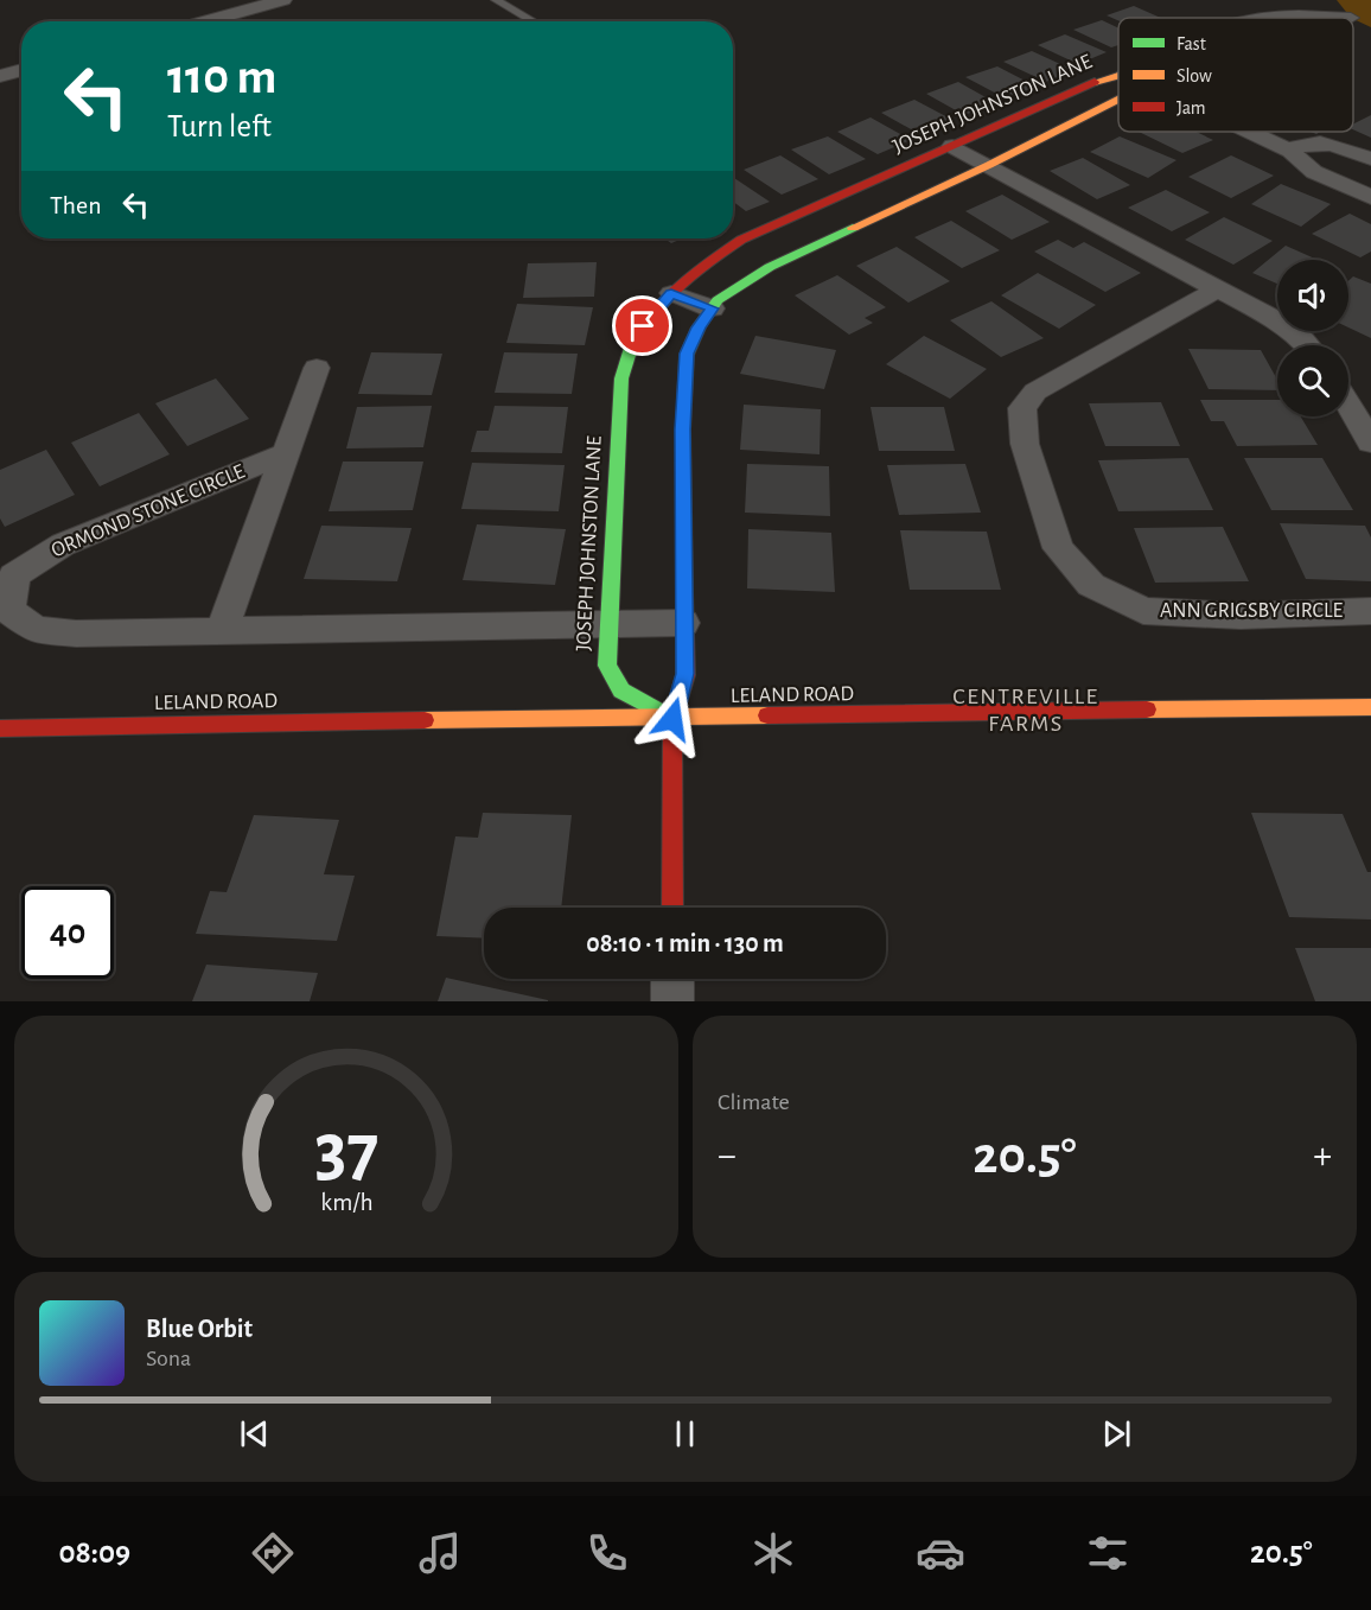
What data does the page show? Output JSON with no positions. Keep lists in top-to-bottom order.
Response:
{
  "streets": {
    "street": [
      "JOSEPH JOHNSTON LANE",
      "ORMOND STONE CIRCLE",
      "ANN GRIGSBY CIRCLE",
      "LELAND ROAD"
    ]
  },
  "crossings": [
    ["JOSEPH JOHNSTON LANE", "ORMOND STONE CIRCLE"],
    ["JOSEPH JOHNSTON LANE", "LELAND ROAD"]
  ],
  "districts": ["CENTREVILLE FARMS"],
  "legend": ["Fast", "Slow", "Jam"],
  "page": {
    "turn": ["110 m", "Turn left"],
    "then": "Then",
    "limit": "40",
    "trip": "08:10 · 1 min · 130 m",
    "tile": "Climate",
    "heat": ["−", "20.5°", "+"],
    "song": ["Blue Orbit", "Sona"],
    "tabs": ["08:09", "20.5°"],
    "gauge": ["37", "km/h"]
  }
}
